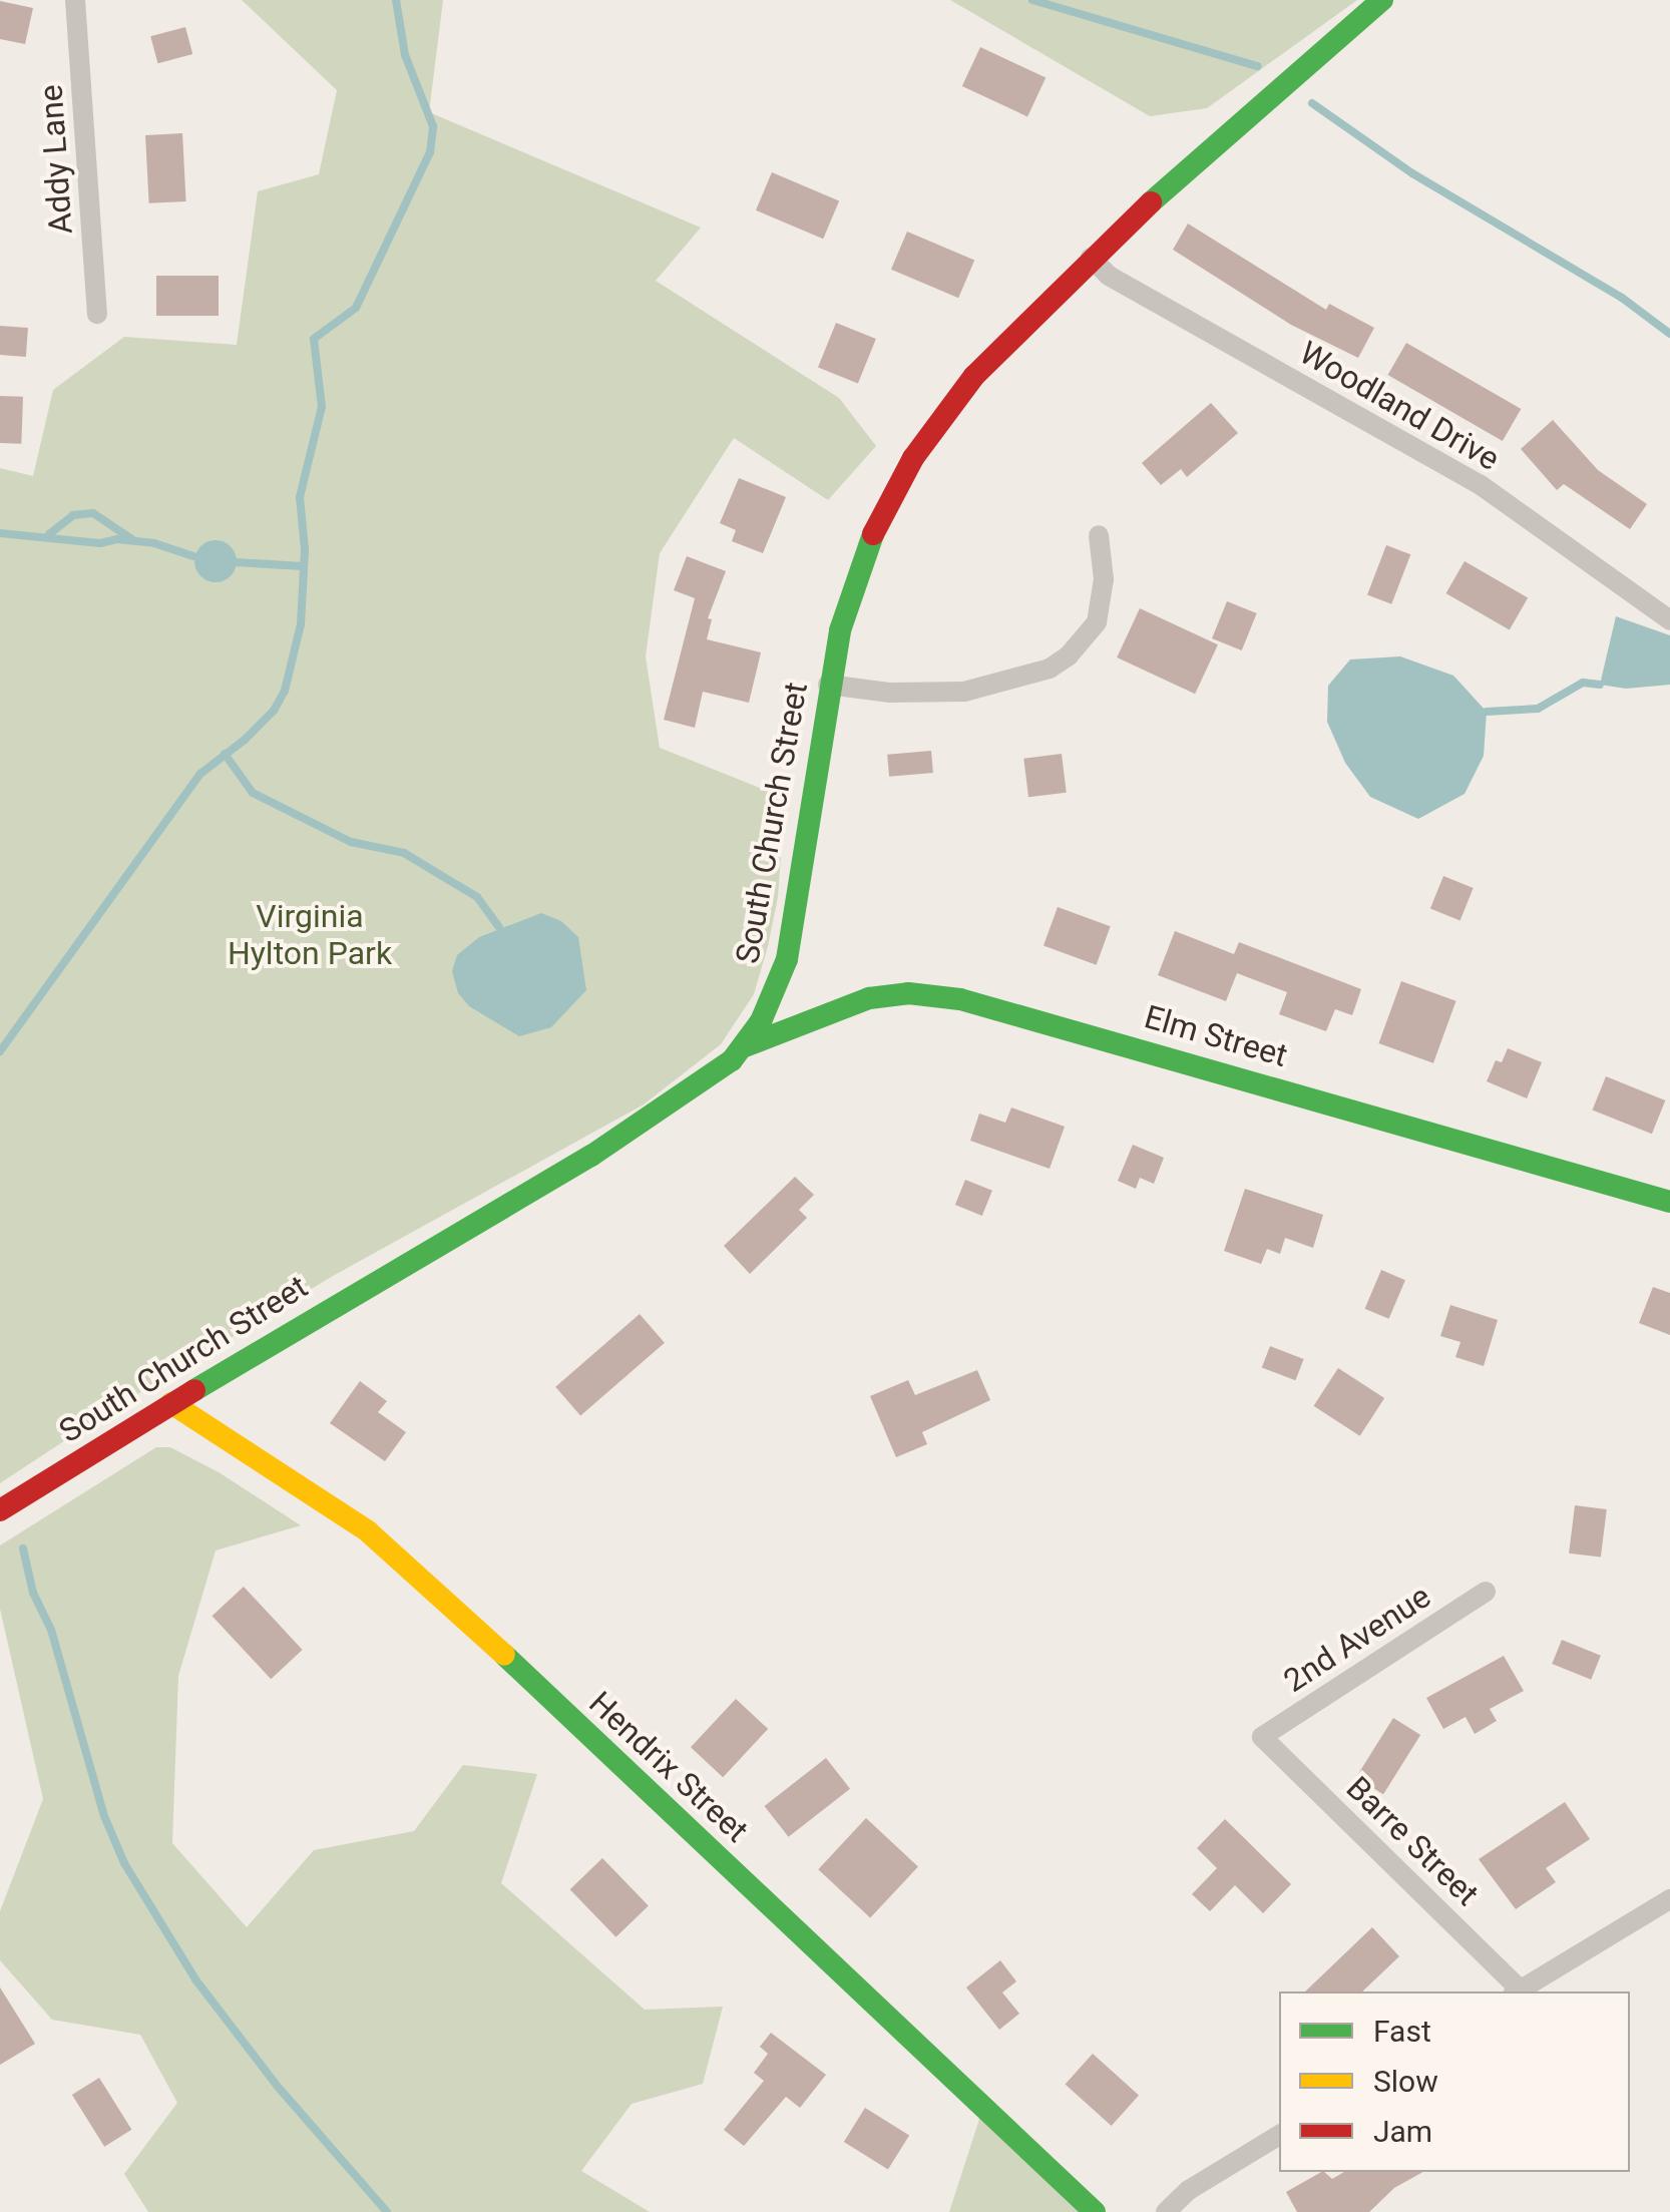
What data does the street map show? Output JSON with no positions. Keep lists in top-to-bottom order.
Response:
{
  "streets": {
    "street": [
      "Addy Lane",
      "Woodland Drive",
      "South Church Street",
      "Elm Street",
      "2nd Avenue",
      "Hendrix Street",
      "Barre Street"
    ]
  },
  "crossings": [
    ["Woodland Drive", "South Church Street"],
    ["South Church Street", "Elm Street"],
    ["South Church Street", "Hendrix Street"],
    ["2nd Avenue", "Barre Street"]
  ],
  "parks": ["Virginia Hylton Park"],
  "legend": ["Fast", "Slow", "Jam"]
}
